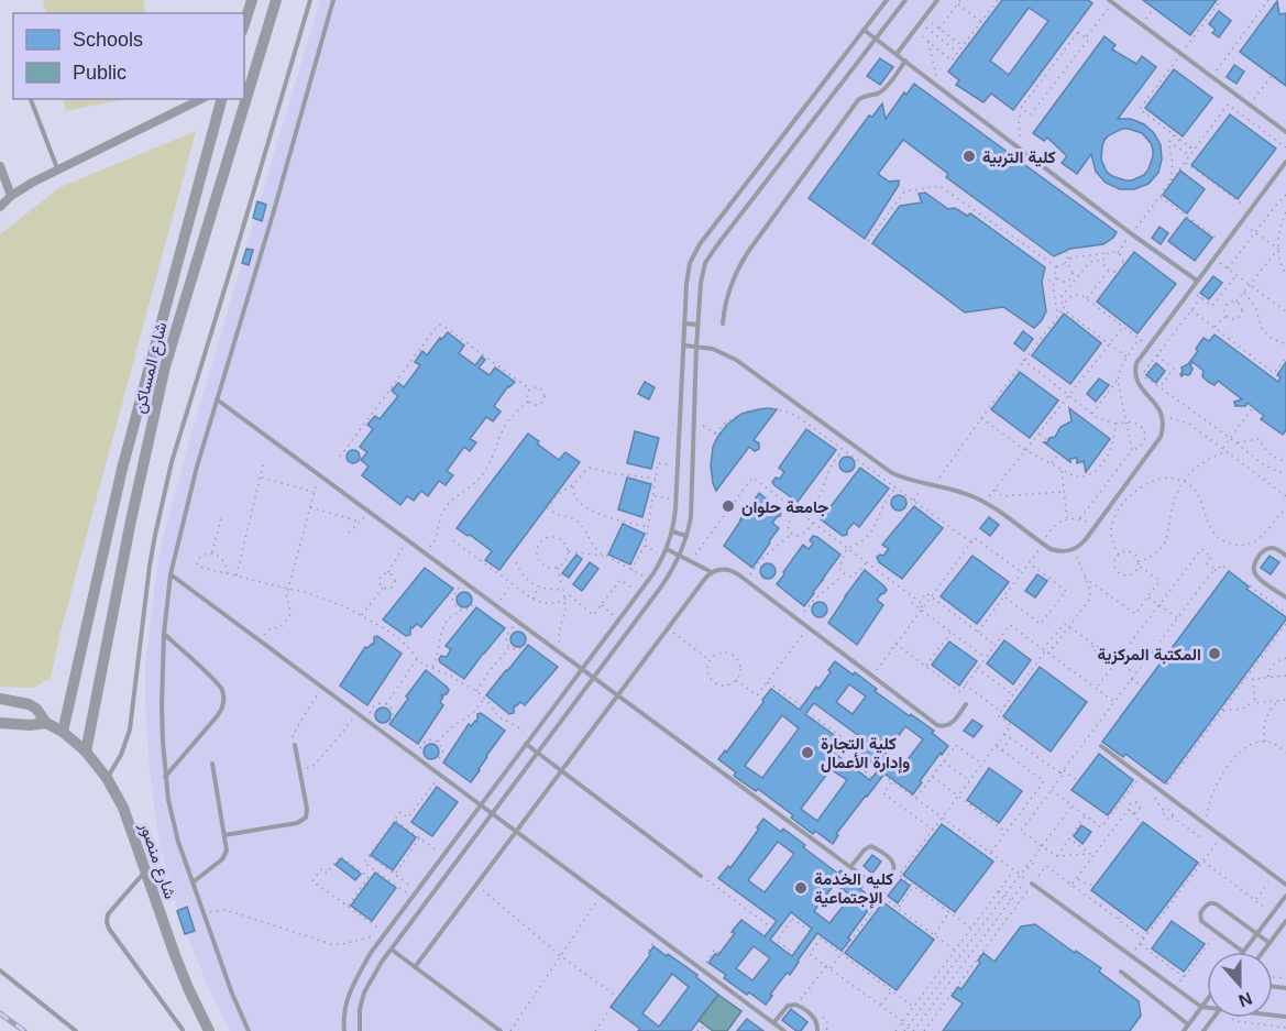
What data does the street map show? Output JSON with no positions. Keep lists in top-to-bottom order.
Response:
{
  "streets": {
    "street": ["شارع المساكن", "شارع منصور"]
  },
  "crossings": [
    ["شارع المساكن", "شارع منصور"]
  ],
  "places": [
    "كلية التربية",
    "جامعة حلوان",
    "المكتبة المركزية",
    "كلية التجارة وإدارة الأعمال",
    "كليه الخدمة الإجتماعية"
  ],
  "legend": ["Schools", "Public"],
  "north": "bottom"
}
